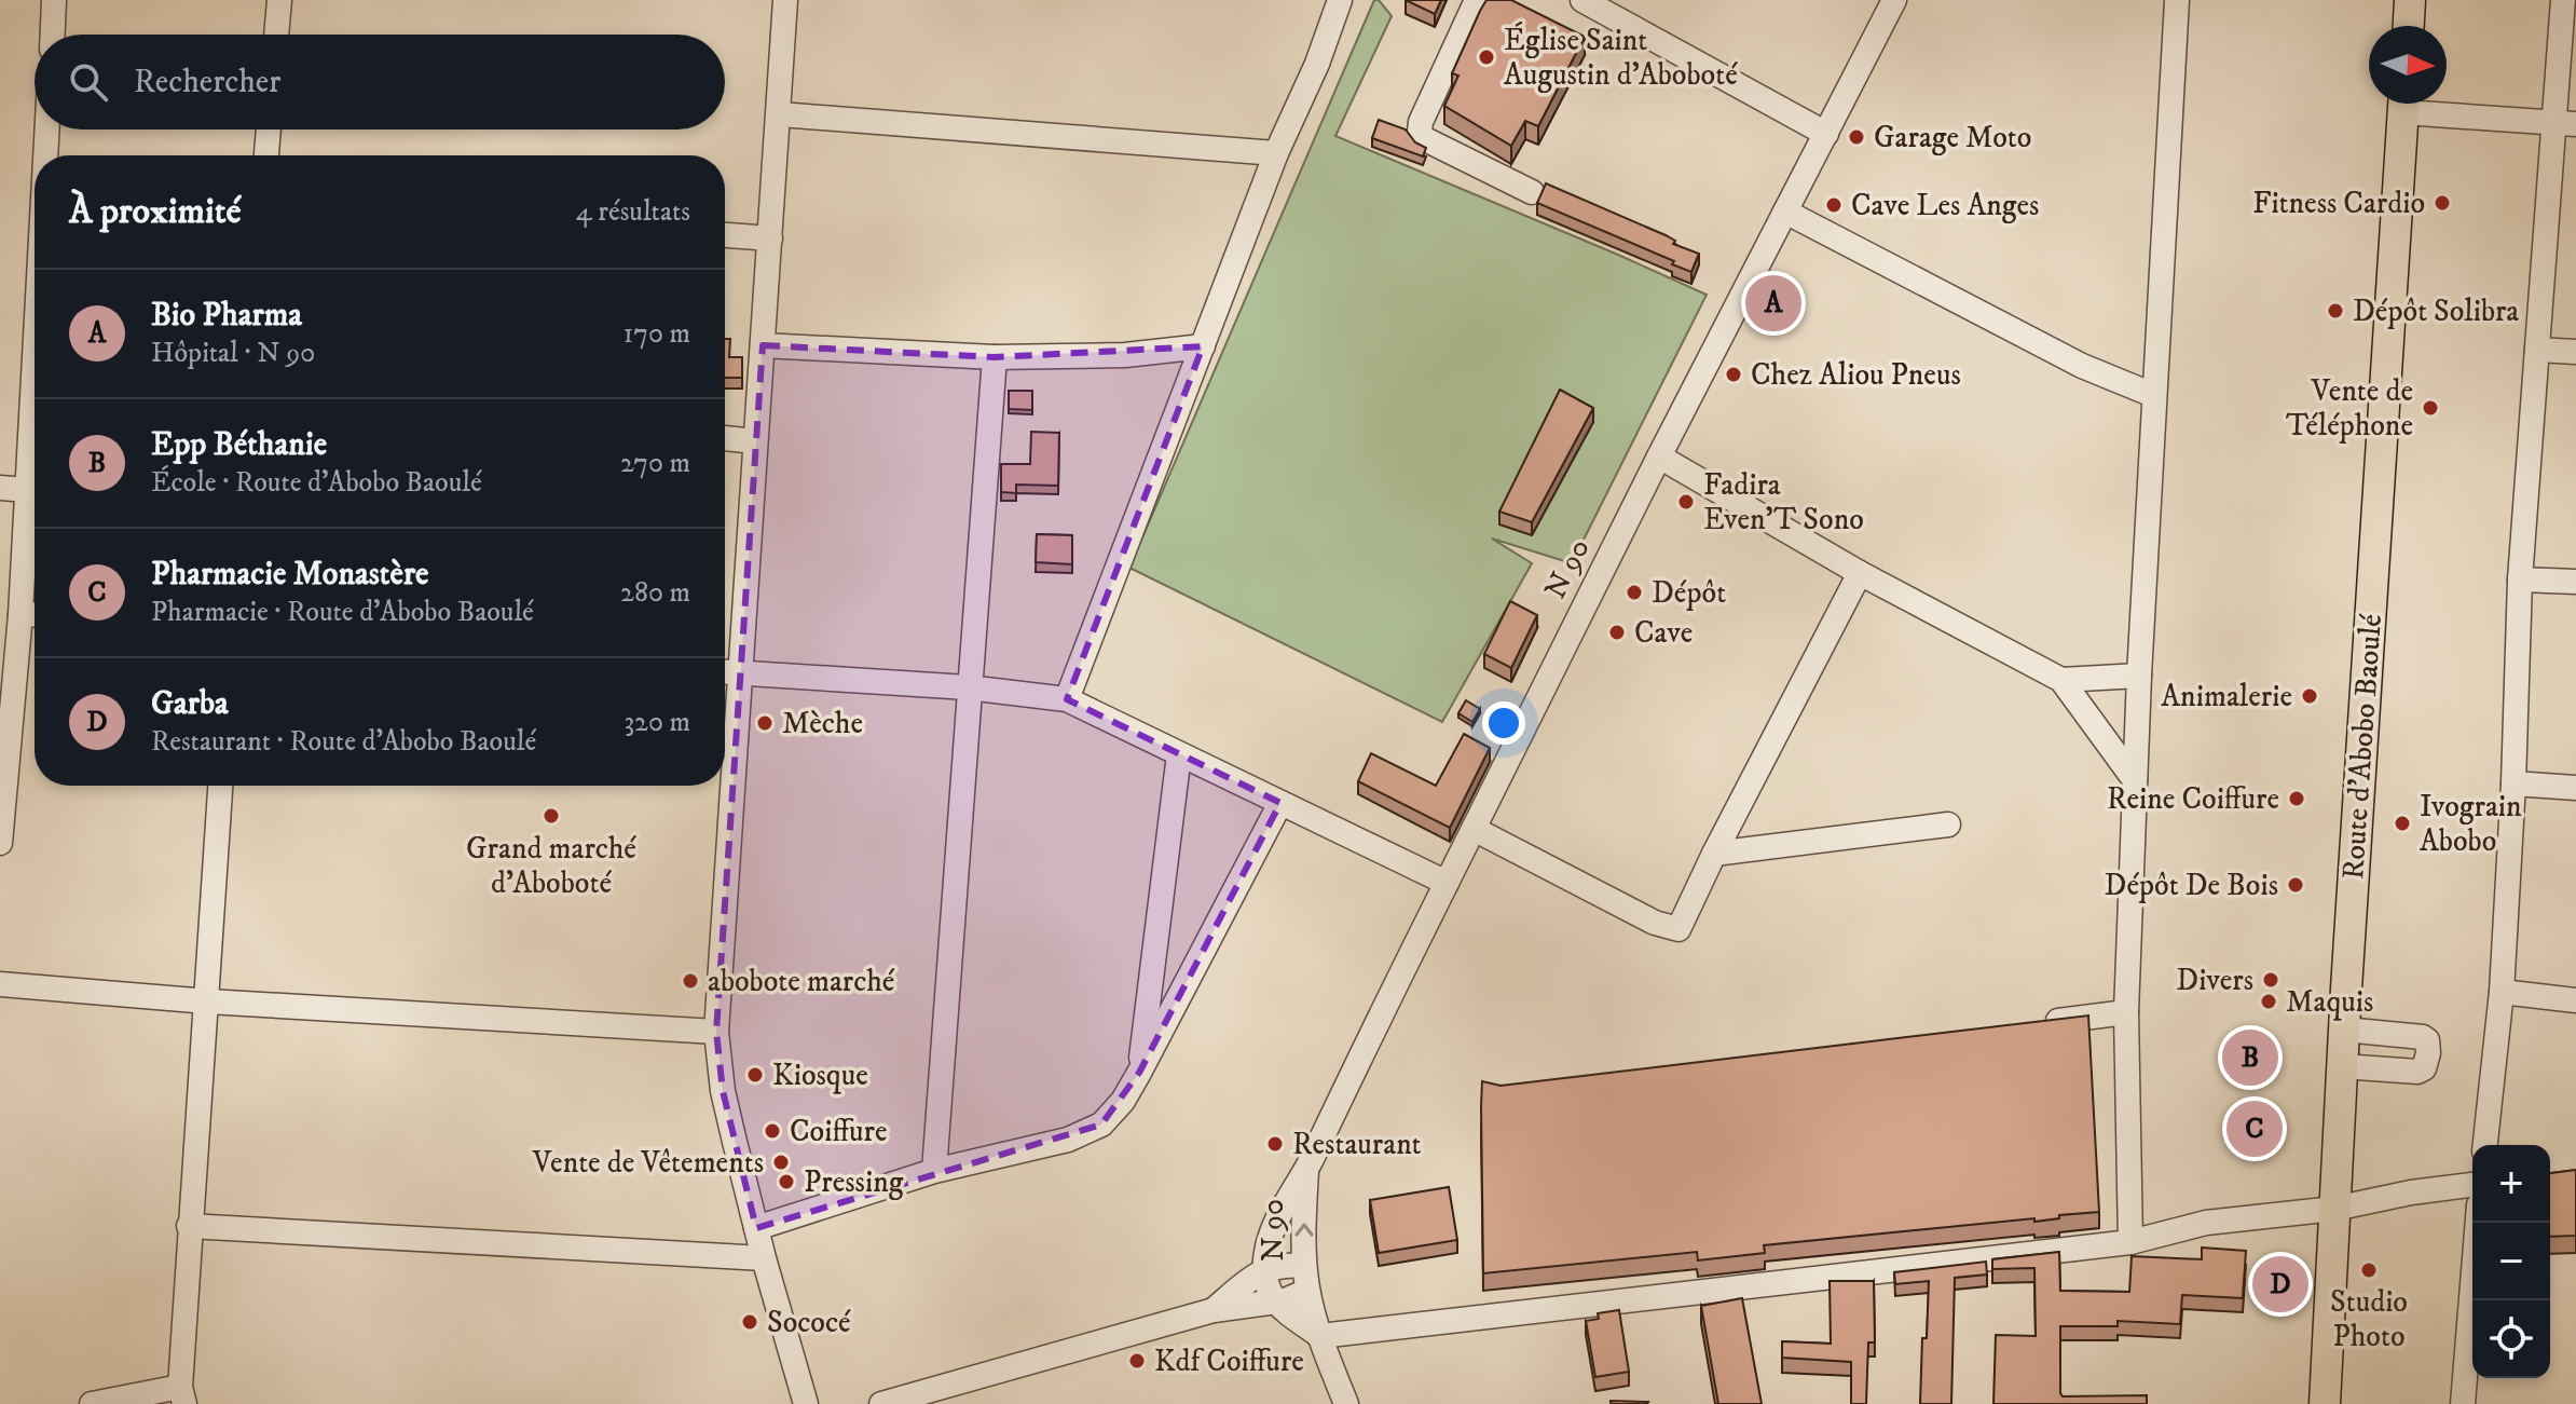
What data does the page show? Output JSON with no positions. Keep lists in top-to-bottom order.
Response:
{
  "streets": {
    "main road": ["Route d'Abobo Baoulé"],
    "street": ["N 90"]
  },
  "places": [
    "Église Saint Augustin d’Aboboté",
    "Garage Moto",
    "Fitness Cardio",
    "Cave Les Anges",
    "Dépôt Solibra",
    "Chez Aliou Pneus",
    "Vente de Téléphone",
    "Fadira Even'T Sono",
    "Dépôt",
    "Cave",
    "Animalerie",
    "Mèche",
    "Reine Coiffure",
    "Grand marché d’Aboboté",
    "Ivograin Abobo",
    "Dépôt De Bois",
    "Divers",
    "abobote marché",
    "Maquis",
    "Kiosque",
    "Coiffure",
    "Restaurant",
    "Vente de Vêtements",
    "Pressing",
    "Studio Photo",
    "Sococé",
    "Kdf Coiffure"
  ],
  "north": "right",
  "page": {
    "search": "Rechercher",
    "heading": ["À proximité", "4 résultats"],
    "list": [
      {
        "mark": "A",
        "name": "Bio Pharma",
        "note": "Hôpital · N 90",
        "value": "170 m"
      },
      {
        "mark": "B",
        "name": "Epp Béthanie",
        "note": "École · Route d'Abobo Baoulé",
        "value": "270 m"
      },
      {
        "mark": "C",
        "name": "Pharmacie Monastère",
        "note": "Pharmacie · Route d'Abobo Baoulé",
        "value": "280 m"
      },
      {
        "mark": "D",
        "name": "Garba",
        "note": "Restaurant · Route d'Abobo Baoulé",
        "value": "320 m"
      }
    ],
    "pins": [
      "A",
      "B",
      "C",
      "D"
    ],
    "map_buttons": ["+", "−"]
  }
}
